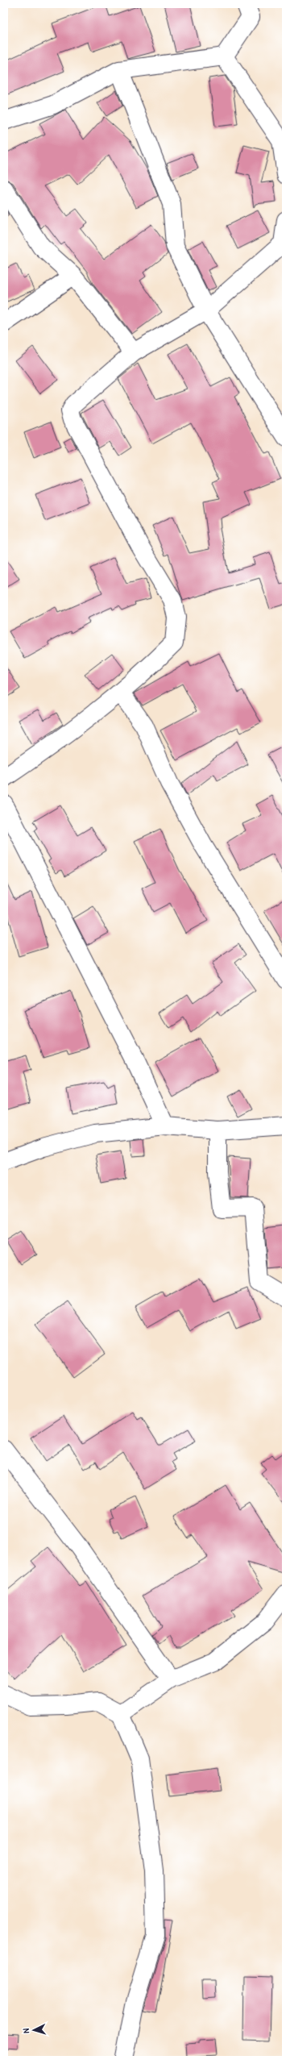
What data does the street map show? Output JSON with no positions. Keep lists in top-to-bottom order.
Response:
{
  "north": "left"
}
